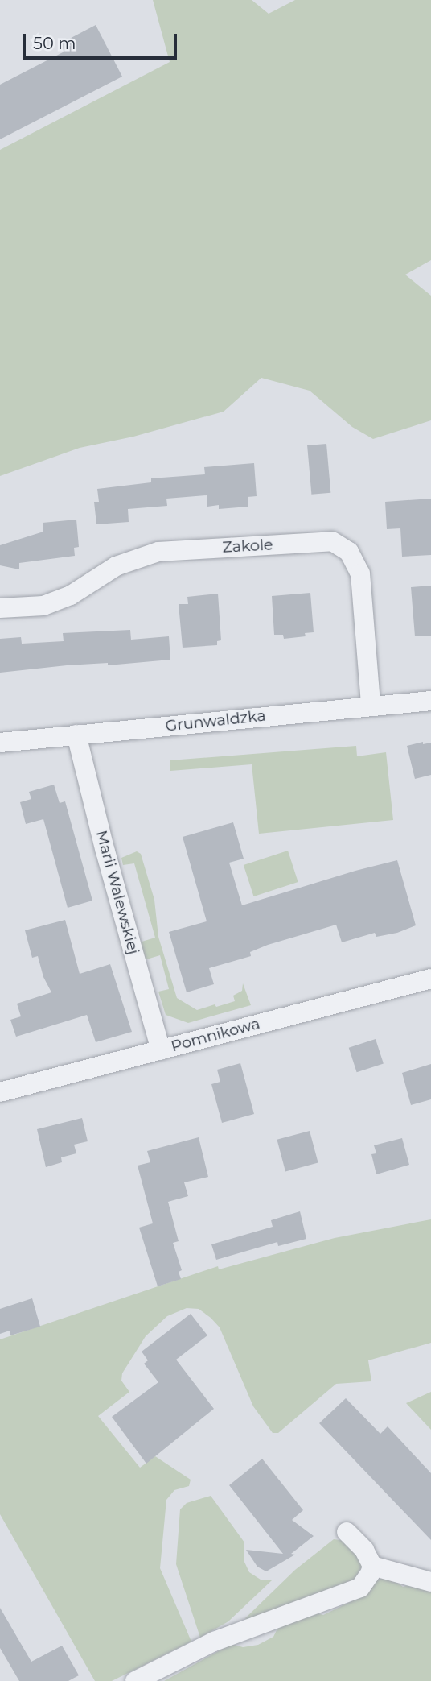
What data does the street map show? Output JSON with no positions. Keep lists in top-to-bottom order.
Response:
{
  "streets": {
    "street": [
      "Zakole",
      "Grunwaldzka",
      "Marii Walewskiej",
      "Pomnikowa"
    ]
  },
  "crossings": [
    ["Zakole", "Grunwaldzka"],
    ["Grunwaldzka", "Marii Walewskiej"],
    ["Marii Walewskiej", "Pomnikowa"]
  ],
  "scale_bar": "50 m"
}
